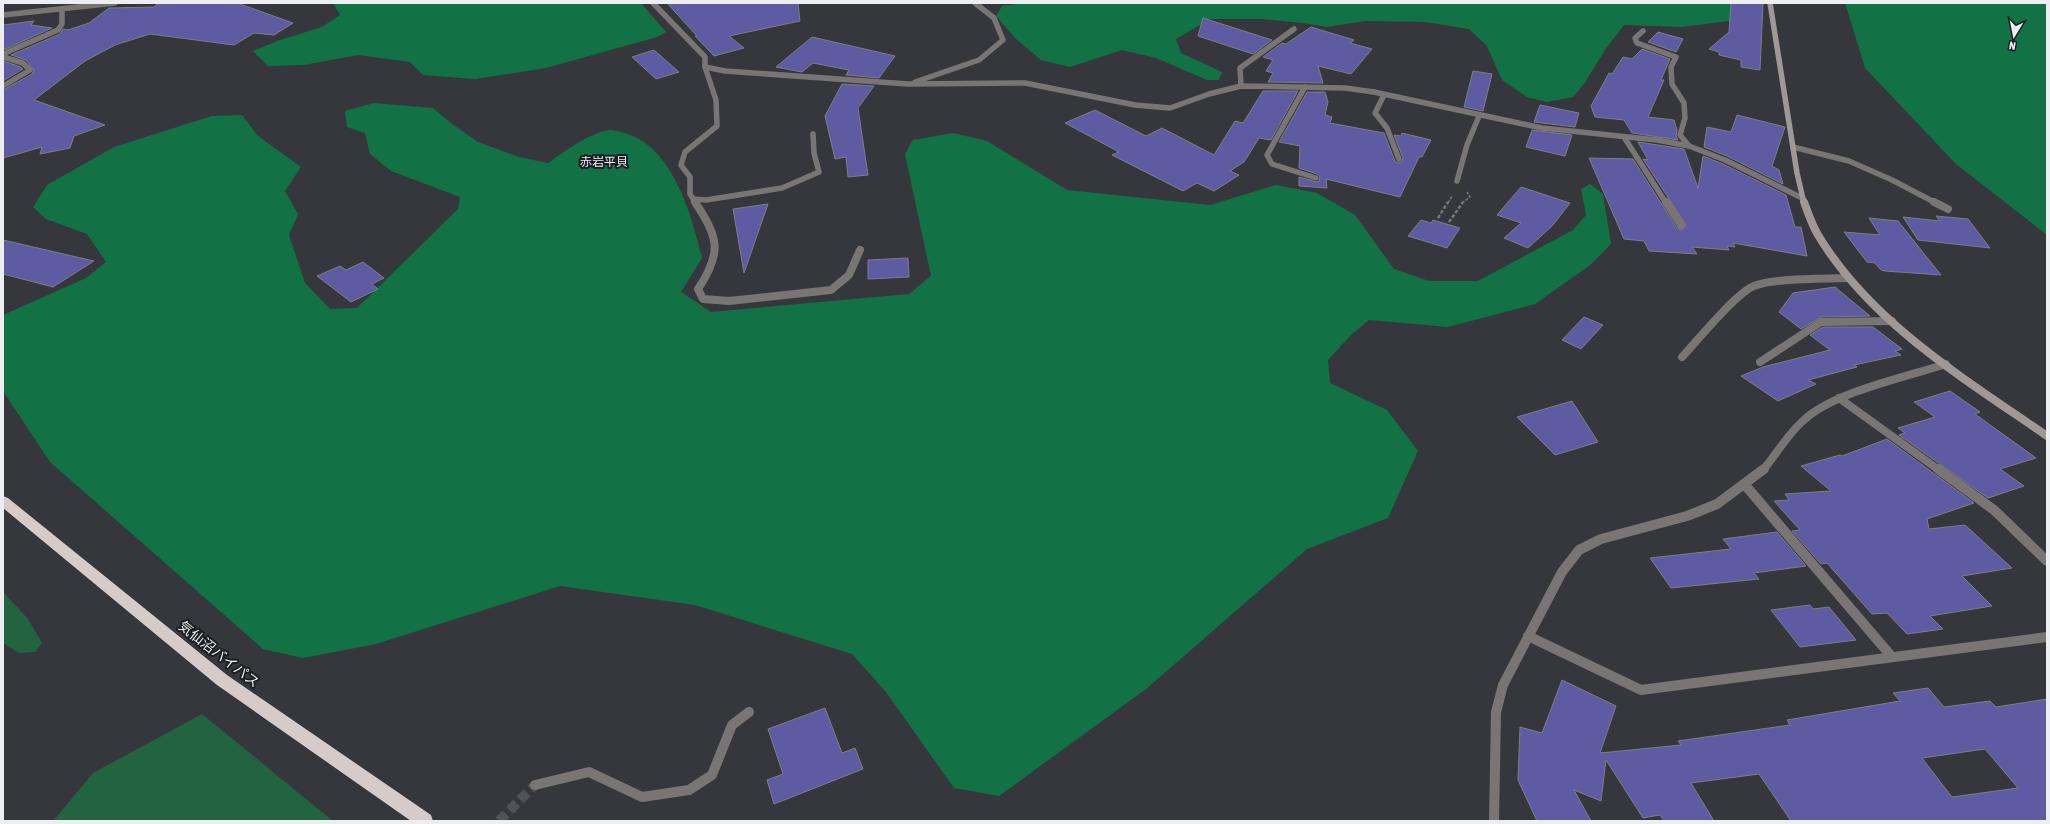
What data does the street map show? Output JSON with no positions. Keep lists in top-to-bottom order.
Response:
{
  "streets": {
    "highway": ["気仙沼バイパス"]
  },
  "districts": ["赤岩平貝"],
  "north": "bottom"
}
